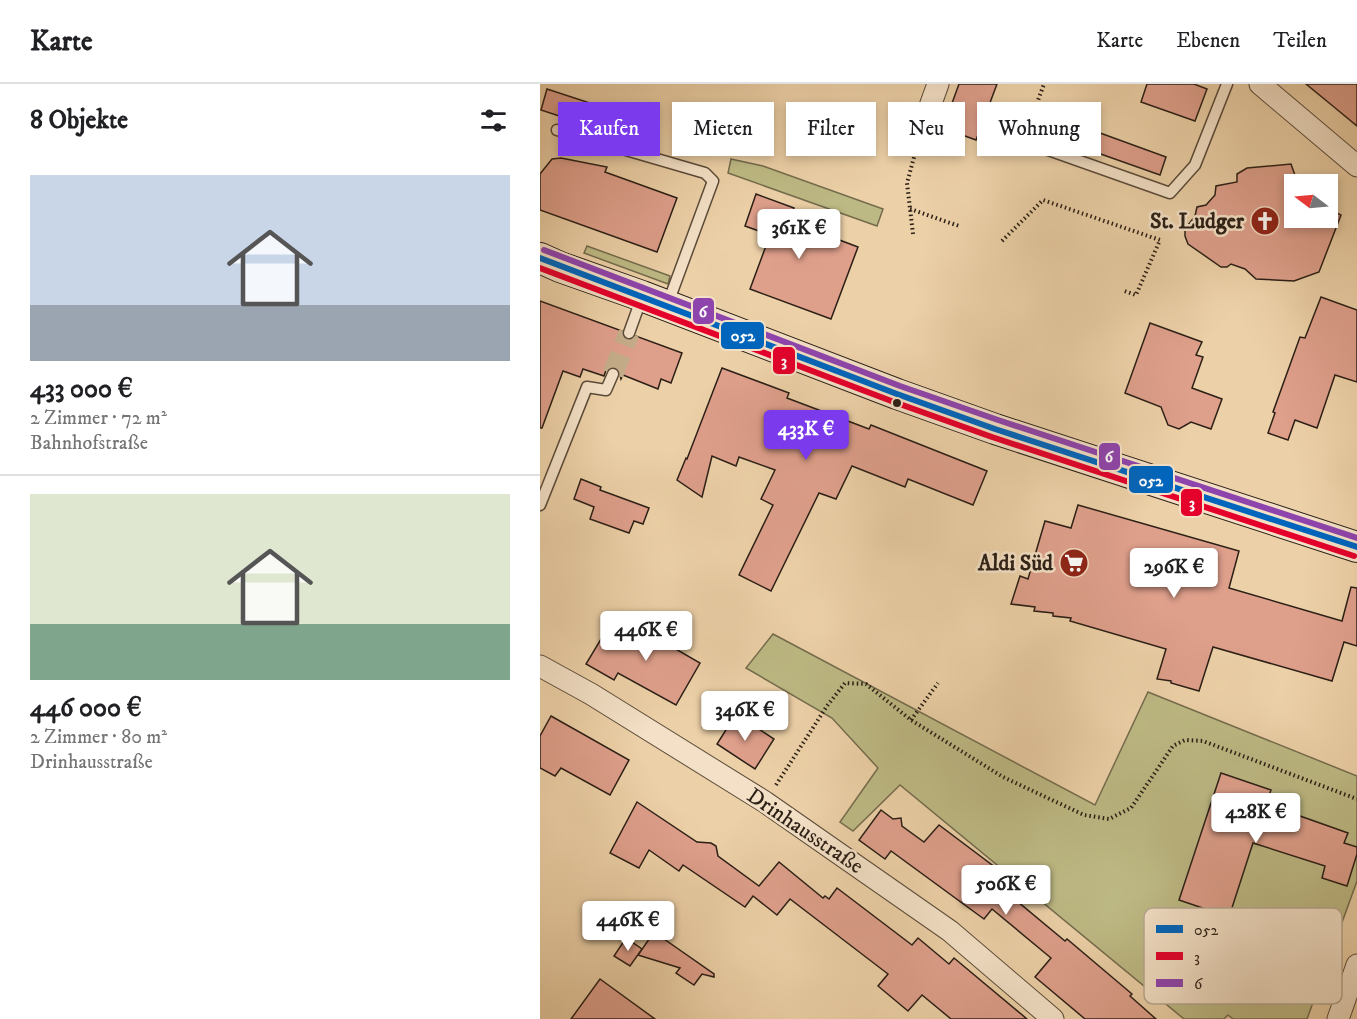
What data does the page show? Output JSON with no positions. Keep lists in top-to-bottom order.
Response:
{
  "streets": {
    "street": ["Drinhausstraße"]
  },
  "places": {
    "church": ["St. Ludger"],
    "supermarket": ["Aldi Süd"]
  },
  "lines": ["transit line 6", "transit line 052", "transit line 3"],
  "legend": ["052", "3", "6"],
  "north": "left",
  "page": {
    "header": "Karte",
    "nav": ["Karte", "Ebenen", "Teilen"],
    "heading": "8 Objekte",
    "chip": [
      "Kaufen",
      "Mieten",
      "Filter",
      "Neu",
      "Wohnung"
    ],
    "list": [
      {
        "name": "433 000 €",
        "note": "2 Zimmer · 72 m² · Bahnhofstraße"
      },
      {
        "name": "446 000 €",
        "note": "2 Zimmer · 80 m² · Drinhausstraße"
      }
    ],
    "price": [
      "361K €",
      "433K €",
      "296K €",
      "446K €",
      "346K €",
      "428K €",
      "506K €",
      "446K €"
    ]
  }
}
